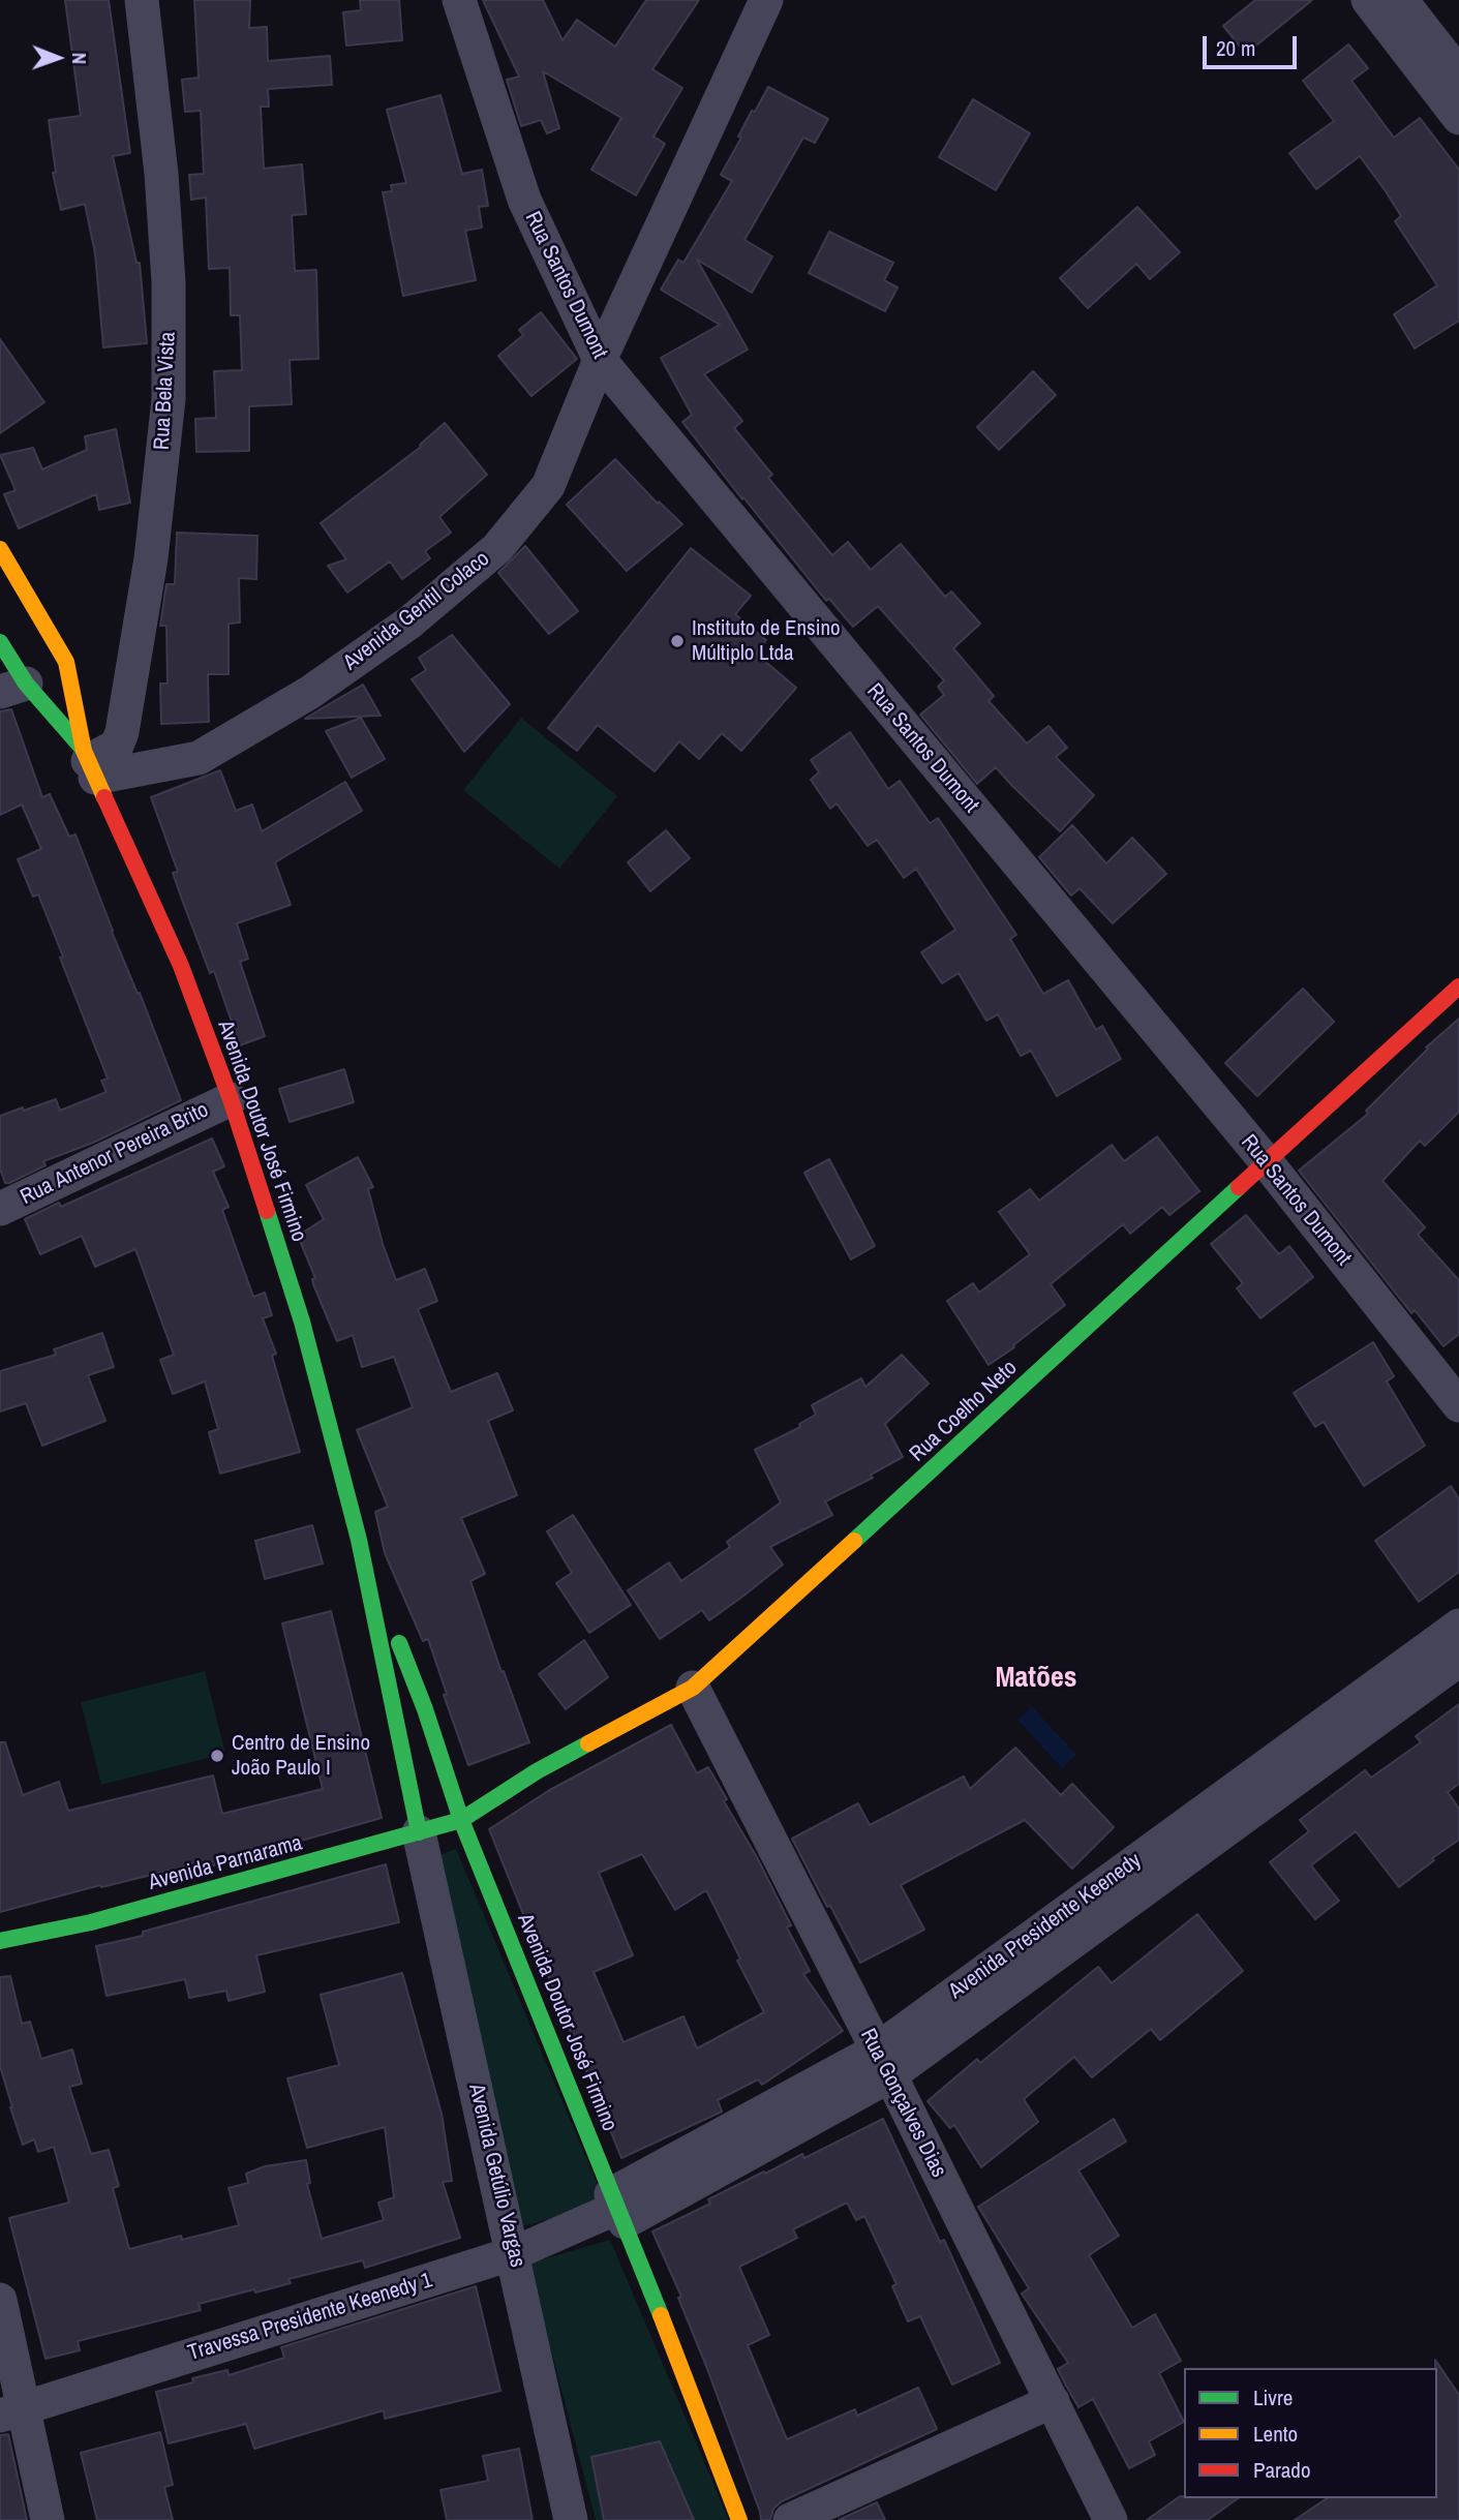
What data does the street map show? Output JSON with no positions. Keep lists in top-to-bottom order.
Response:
{
  "streets": {
    "street": [
      "Rua Santos Dumont",
      "Rua Bela Vista",
      "Avenida Gentil Colaco",
      "Avenida Doutor José Firmino",
      "Rua Antenor Pereira Brito",
      "Rua Coelho Neto",
      "Avenida Parnarama",
      "Avenida Presidente Keenedy",
      "Rua Gonçalves Dias",
      "Avenida Getúlio Vargas",
      "Travessa Presidente Keenedy 1"
    ]
  },
  "crossings": [
    ["Rua Santos Dumont", "Avenida Gentil Colaco"],
    ["Rua Santos Dumont", "Rua Coelho Neto"],
    ["Rua Bela Vista", "Avenida Gentil Colaco"],
    ["Rua Bela Vista", "Avenida Doutor José Firmino"],
    ["Avenida Gentil Colaco", "Avenida Doutor José Firmino"],
    ["Avenida Doutor José Firmino", "Rua Antenor Pereira Brito"],
    ["Avenida Doutor José Firmino", "Rua Coelho Neto"],
    ["Avenida Doutor José Firmino", "Avenida Parnarama"],
    ["Avenida Doutor José Firmino", "Avenida Presidente Keenedy"],
    ["Avenida Doutor José Firmino", "Avenida Getúlio Vargas"],
    ["Avenida Doutor José Firmino", "Travessa Presidente Keenedy 1"],
    ["Rua Coelho Neto", "Avenida Parnarama"],
    ["Rua Coelho Neto", "Rua Gonçalves Dias"],
    ["Avenida Parnarama", "Avenida Getúlio Vargas"],
    ["Avenida Presidente Keenedy", "Rua Gonçalves Dias"],
    ["Avenida Presidente Keenedy", "Travessa Presidente Keenedy 1"],
    ["Avenida Getúlio Vargas", "Travessa Presidente Keenedy 1"]
  ],
  "districts": ["Matões"],
  "places": ["Instituto de Ensino Múltiplo Ltda", "Centro de Ensino João Paulo I"],
  "legend": ["Livre", "Lento", "Parado"],
  "scale_bar": "20 m",
  "north": "right"
}
